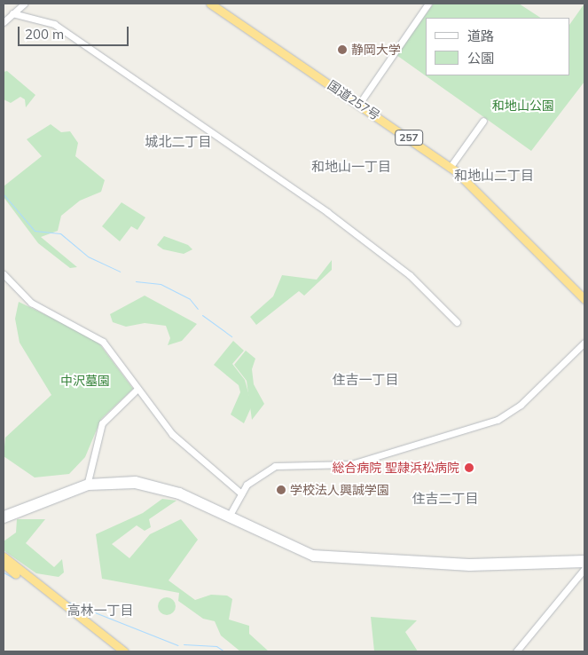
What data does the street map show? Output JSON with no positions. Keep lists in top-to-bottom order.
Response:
{
  "streets": {
    "highway": ["国道257号", "257"]
  },
  "districts": [
    "城北二丁目",
    "和地山一丁目",
    "和地山二丁目",
    "住吉一丁目",
    "住吉二丁目",
    "高林一丁目"
  ],
  "parks": ["和地山公園", "中沢墓園"],
  "places": ["静岡大学", "総合病院 聖隷浜松病院", "学校法人興誠学園"],
  "legend": ["道路", "公園"],
  "scale_bar": "200 m"
}
